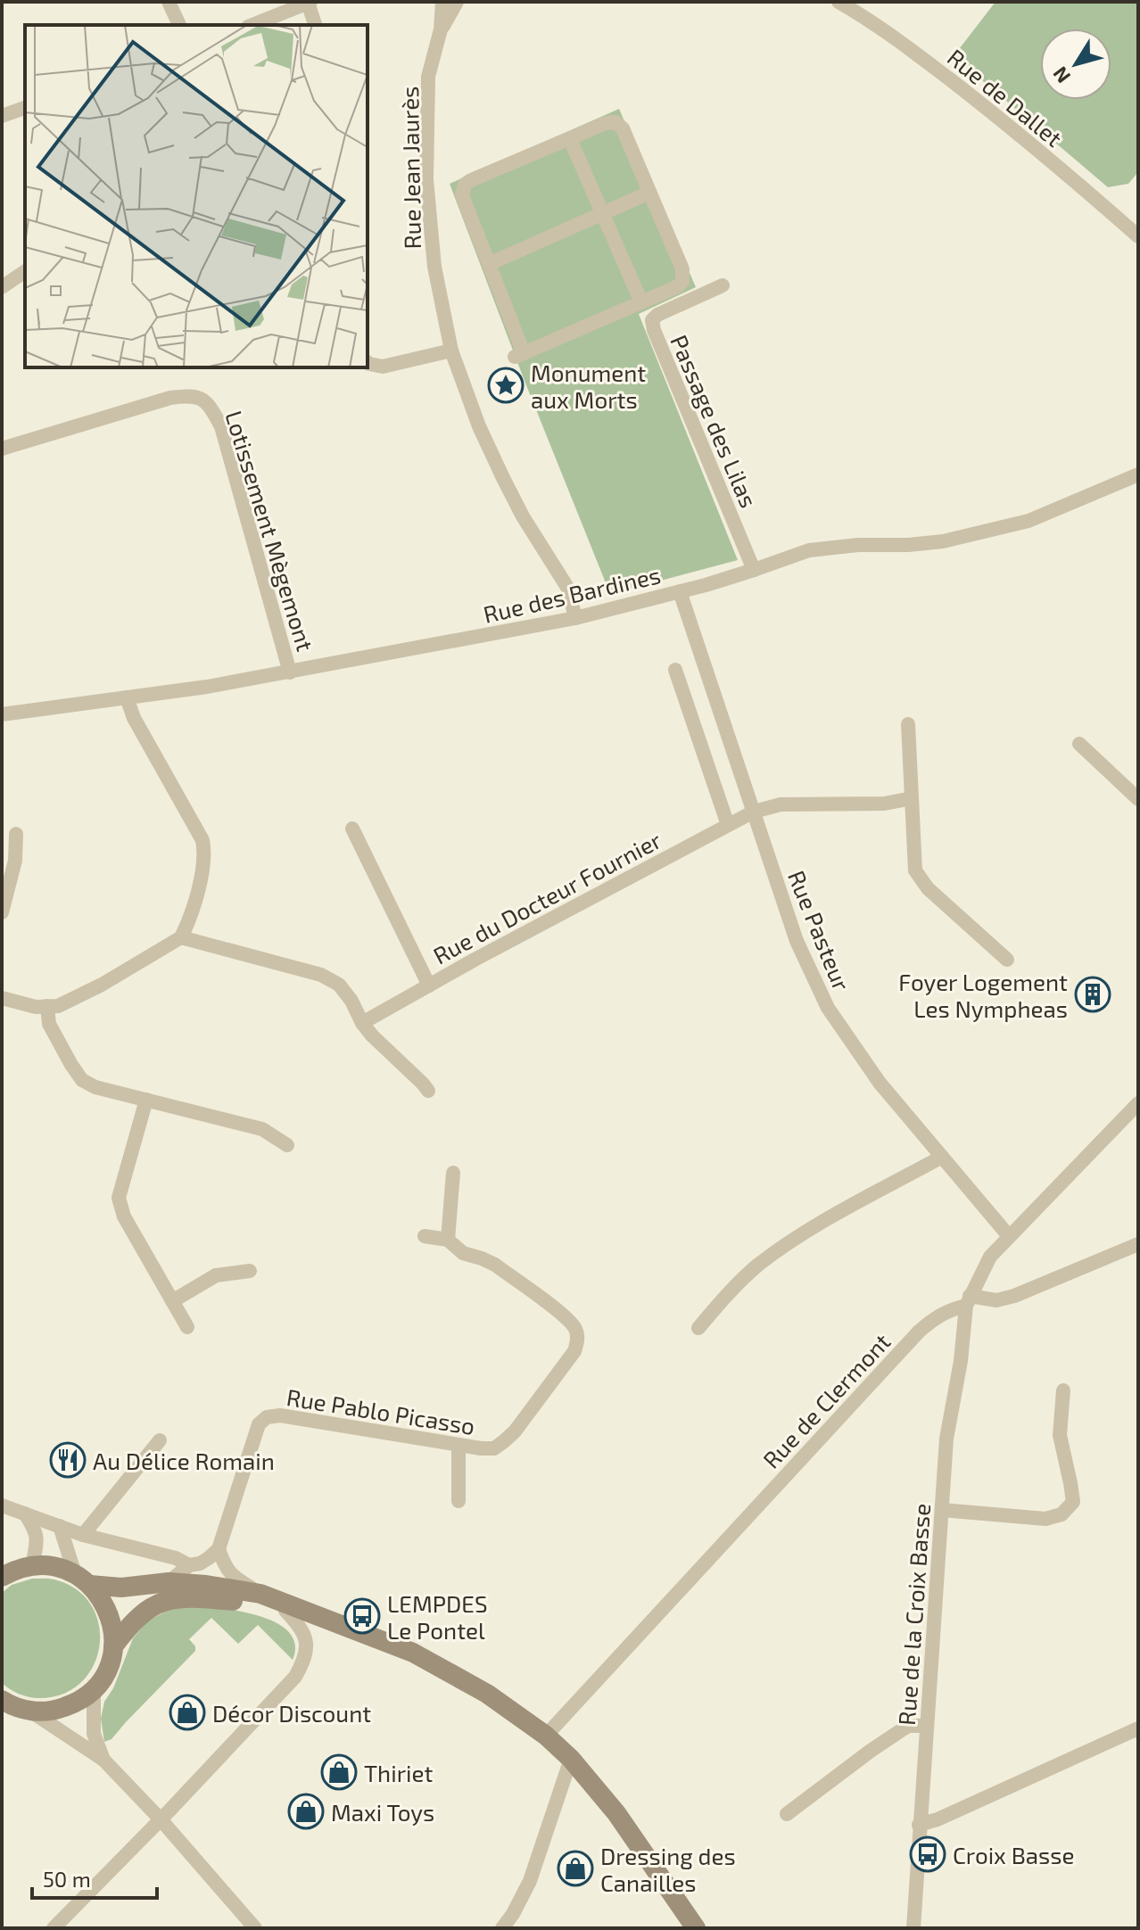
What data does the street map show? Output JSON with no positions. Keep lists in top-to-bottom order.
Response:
{
  "streets": {
    "street": [
      "Rue de Dallet",
      "Rue Jean Jaurès",
      "Passage des Lilas",
      "Lotissement Mègemont",
      "Rue des Bardines",
      "Rue du Docteur Fournier",
      "Rue Pasteur",
      "Rue de Clermont",
      "Rue Pablo Picasso",
      "Rue de la Croix Basse"
    ]
  },
  "crossings": [
    ["Rue Jean Jaurès", "Rue des Bardines"],
    ["Passage des Lilas", "Rue des Bardines"],
    ["Lotissement Mègemont", "Rue des Bardines"],
    ["Rue des Bardines", "Rue Pasteur"],
    ["Rue du Docteur Fournier", "Rue Pasteur"],
    ["Rue de Clermont", "Rue de la Croix Basse"]
  ],
  "places": {
    "place": ["Monument aux Morts"],
    "building": ["Foyer Logement Les Nympheas"],
    "restaurant": ["Au Délice Romain"],
    "bus stop": ["LEMPDES Le Pontel", "Croix Basse"],
    "shop": [
      "Décor Discount",
      "Thiriet",
      "Maxi Toys",
      "Dressing des Canailles"
    ]
  },
  "scale_bar": "50 m",
  "north": "bottom left"
}
